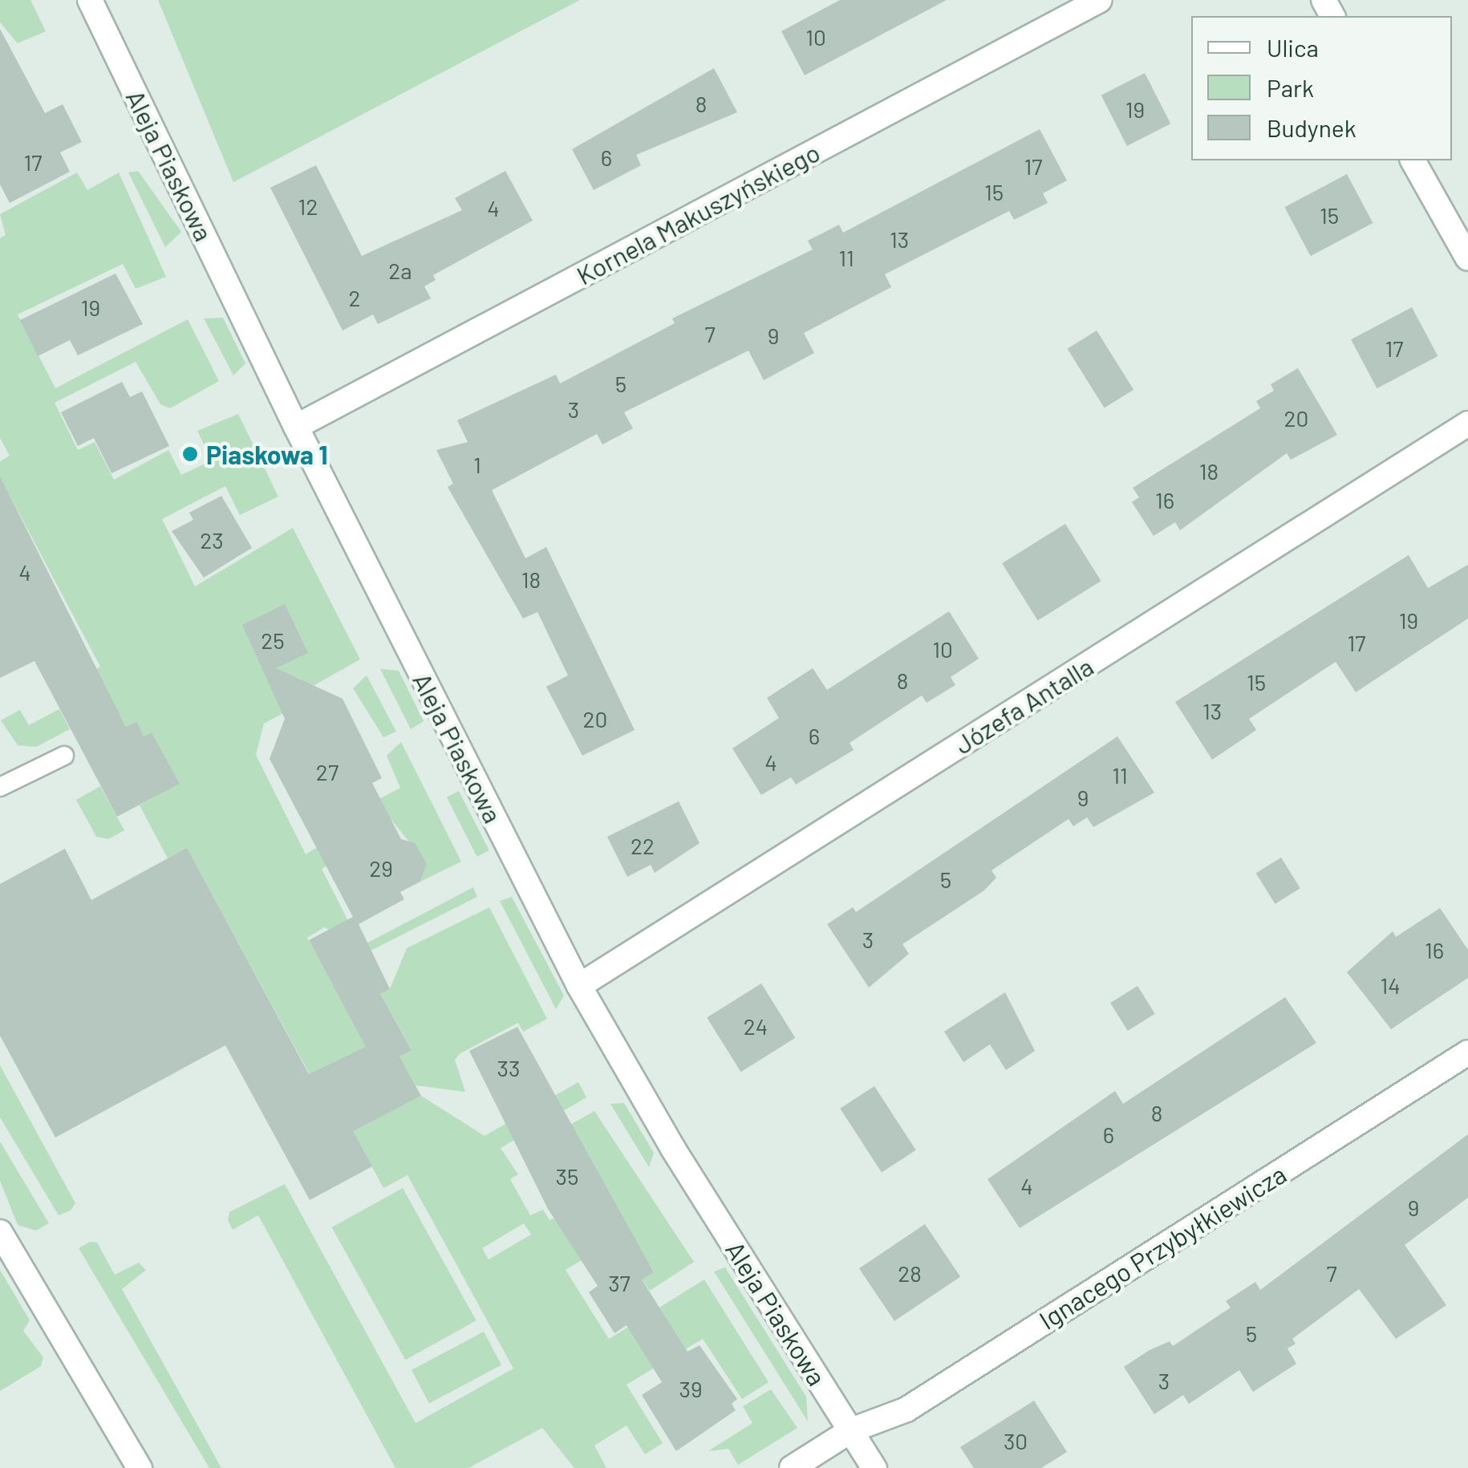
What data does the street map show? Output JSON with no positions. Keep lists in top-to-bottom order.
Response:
{
  "streets": {
    "street": [
      "Aleja Piaskowa",
      "Kornela Makuszyńskiego",
      "Józefa Antalla",
      "Ignacego Przybyłkiewicza"
    ]
  },
  "crossings": [
    ["Aleja Piaskowa", "Kornela Makuszyńskiego"],
    ["Aleja Piaskowa", "Józefa Antalla"],
    ["Aleja Piaskowa", "Ignacego Przybyłkiewicza"]
  ],
  "places": ["Piaskowa 1"],
  "house_numbers": [
    "10",
    "8",
    "19",
    "6",
    "17",
    "17",
    "15",
    "12",
    "4",
    "15",
    "13",
    "11",
    "2a",
    "2",
    "19",
    "7",
    "9",
    "17",
    "5",
    "3",
    "20",
    "1",
    "18",
    "16",
    "23",
    "4",
    "18",
    "19",
    "25",
    "17",
    "10",
    "8",
    "15",
    "13",
    "20",
    "6",
    "4",
    "27",
    "11",
    "9",
    "22",
    "29",
    "5",
    "3",
    "16",
    "14",
    "24",
    "33",
    "8",
    "6",
    "35",
    "4",
    "9",
    "28",
    "7",
    "37",
    "5",
    "3",
    "39",
    "30"
  ],
  "legend": ["Ulica", "Park", "Budynek"]
}
